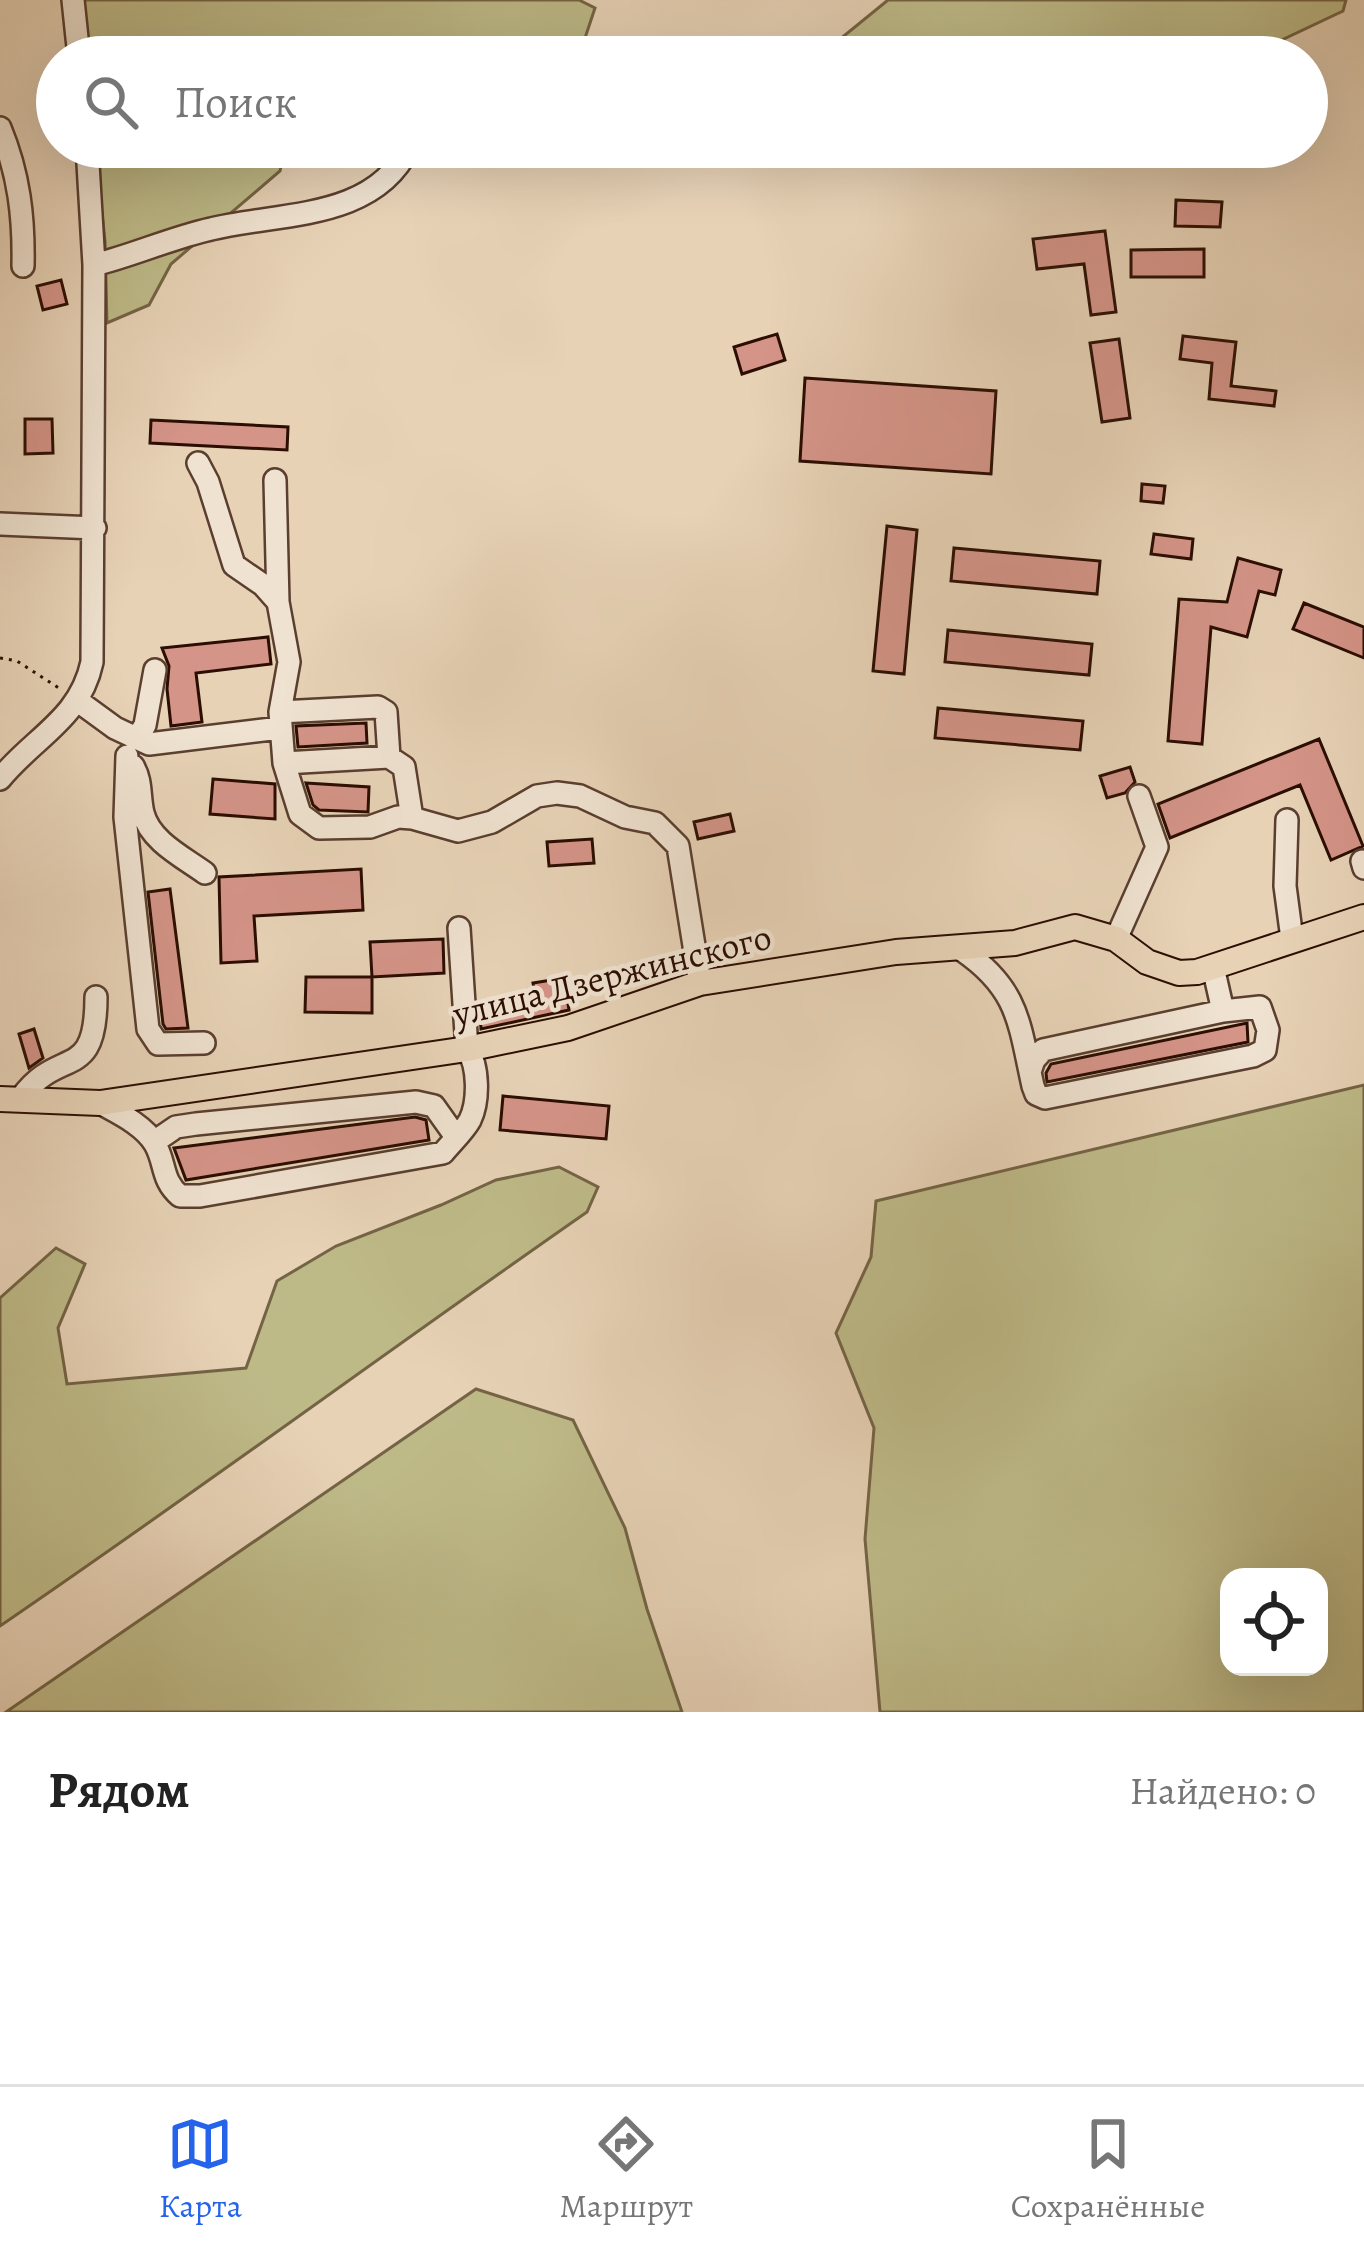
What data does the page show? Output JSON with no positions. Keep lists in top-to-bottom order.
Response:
{
  "streets": {
    "main road": ["улица Дзержинского"]
  },
  "page": {
    "search": "Поиск",
    "heading": ["Рядом", "Найдено: 0"],
    "nav": ["Карта", "Маршрут", "Сохранённые"]
  }
}
